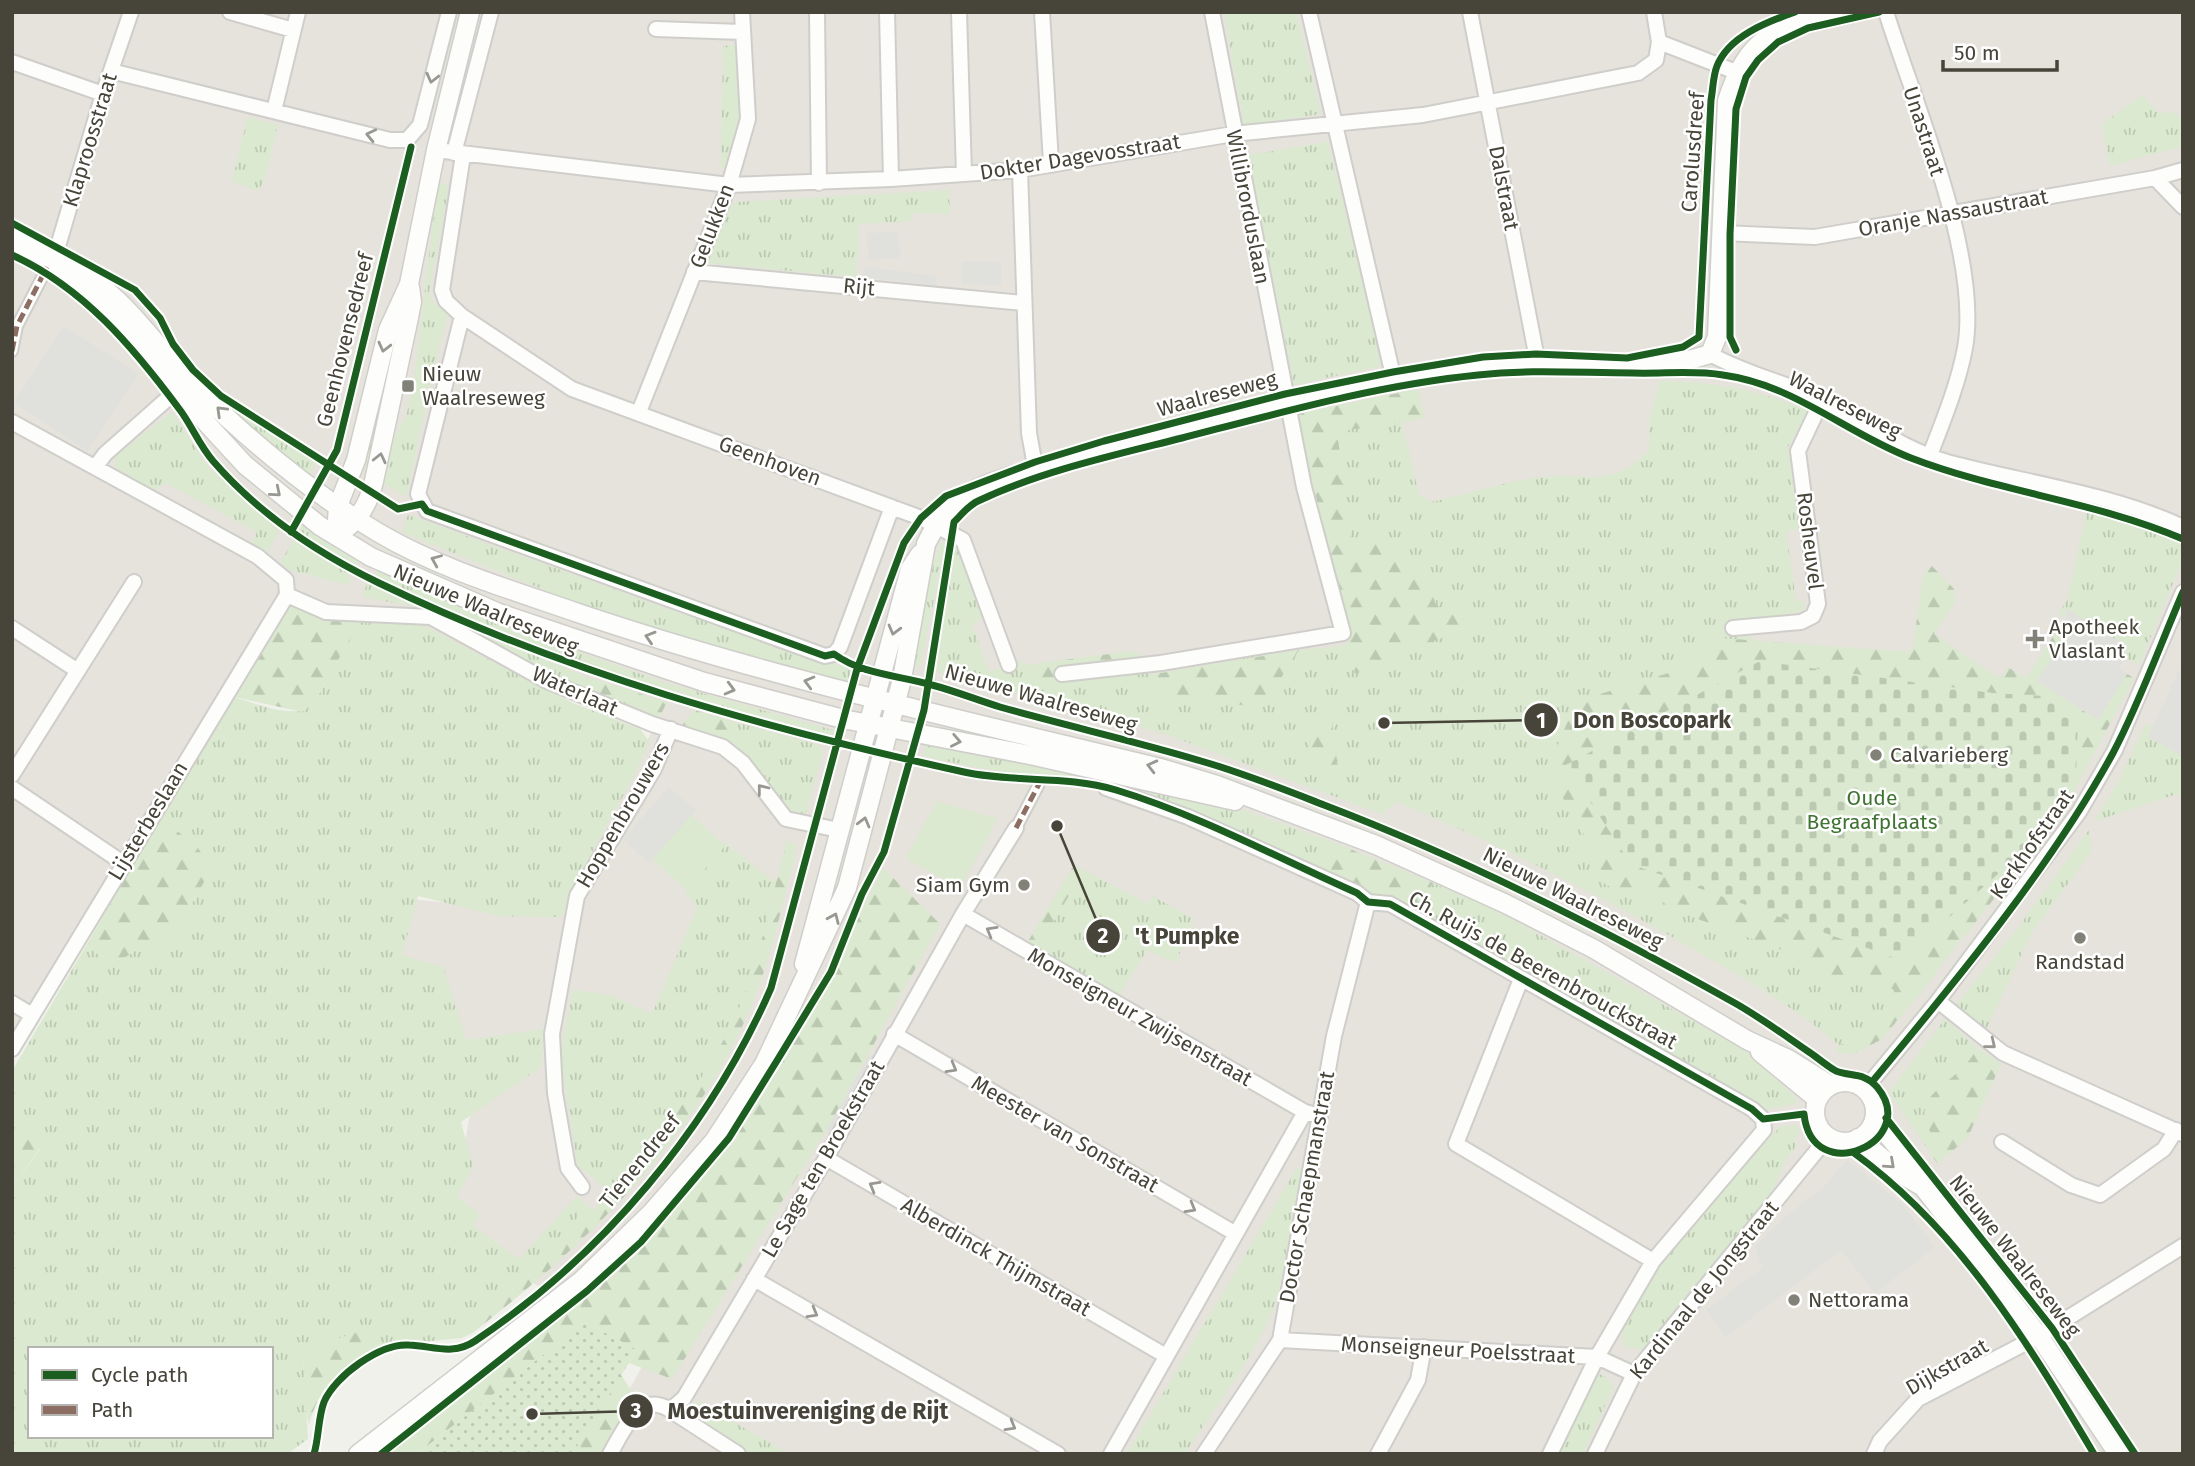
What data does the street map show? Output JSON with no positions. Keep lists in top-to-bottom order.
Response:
{
  "streets": {
    "street": [
      "Unastraat",
      "Klaproosstraat",
      "Carolusdreef",
      "Dokter Dagevosstraat",
      "Dalstraat",
      "Willibrorduslaan",
      "Oranje Nassaustraat",
      "Gelukken",
      "Rijt",
      "Geenhovensedreef",
      "Waalreseweg",
      "Geenhoven",
      "Rosheuvel",
      "Nieuwe Waalreseweg",
      "Waterlaat",
      "Hoppenbrouwers",
      "Lijsterbeslaan",
      "Kerkhofstraat",
      "Ch. Ruijs de Beerenbrouckstraat",
      "Monseigneur Zwijsenstraat",
      "Meester van Sonstraat",
      "Le Sage ten Broekstraat",
      "Tienendreef",
      "Doctor Schaepmanstraat",
      "Alberdinck Thijmstraat",
      "Kardinaal de Jongstraat",
      "Monseigneur Poelsstraat",
      "Dijkstraat"
    ]
  },
  "crossings": [
    ["Unastraat", "Oranje Nassaustraat"],
    ["Unastraat", "Waalreseweg"],
    ["Klaproosstraat", "Nieuwe Waalreseweg"],
    ["Carolusdreef", "Oranje Nassaustraat"],
    ["Carolusdreef", "Waalreseweg"],
    ["Dokter Dagevosstraat", "Dalstraat"],
    ["Dokter Dagevosstraat", "Willibrorduslaan"],
    ["Dokter Dagevosstraat", "Gelukken"],
    ["Dokter Dagevosstraat", "Geenhovensedreef"],
    ["Dalstraat", "Waalreseweg"],
    ["Willibrorduslaan", "Waalreseweg"],
    ["Gelukken", "Rijt"],
    ["Gelukken", "Geenhoven"],
    ["Geenhovensedreef", "Geenhoven"],
    ["Geenhovensedreef", "Nieuwe Waalreseweg"],
    ["Waalreseweg", "Geenhoven"],
    ["Waalreseweg", "Rosheuvel"],
    ["Waalreseweg", "Nieuwe Waalreseweg"],
    ["Waalreseweg", "Tienendreef"],
    ["Nieuwe Waalreseweg", "Kerkhofstraat"],
    ["Nieuwe Waalreseweg", "Tienendreef"],
    ["Nieuwe Waalreseweg", "Kardinaal de Jongstraat"],
    ["Nieuwe Waalreseweg", "Dijkstraat"],
    ["Waterlaat", "Hoppenbrouwers"],
    ["Waterlaat", "Lijsterbeslaan"],
    ["Waterlaat", "Tienendreef"],
    ["Kerkhofstraat", "Kardinaal de Jongstraat"],
    ["Ch. Ruijs de Beerenbrouckstraat", "Doctor Schaepmanstraat"],
    ["Ch. Ruijs de Beerenbrouckstraat", "Kardinaal de Jongstraat"],
    ["Monseigneur Zwijsenstraat", "Le Sage ten Broekstraat"],
    ["Monseigneur Zwijsenstraat", "Doctor Schaepmanstraat"],
    ["Meester van Sonstraat", "Le Sage ten Broekstraat"],
    ["Meester van Sonstraat", "Doctor Schaepmanstraat"],
    ["Le Sage ten Broekstraat", "Alberdinck Thijmstraat"],
    ["Doctor Schaepmanstraat", "Alberdinck Thijmstraat"],
    ["Doctor Schaepmanstraat", "Monseigneur Poelsstraat"],
    ["Kardinaal de Jongstraat", "Monseigneur Poelsstraat"]
  ],
  "one_way": ["Monseigneur Zwijsenstraat", "Meester van Sonstraat", "Alberdinck Thijmstraat"],
  "parks": ["Oude Begraafplaats"],
  "places": {
    "transit": ["Nieuw Waalreseweg"],
    "health": ["Apotheek Vlaslant"],
    "other": [
      "Don Boscopark",
      "Calvarieberg",
      "'t Pumpke",
      "Siam Gym",
      "Randstad",
      "Nettorama",
      "Moestuinvereniging de Rijt"
    ]
  },
  "legend": ["Cycle path", "Path"],
  "scale_bar": "50 m"
}
